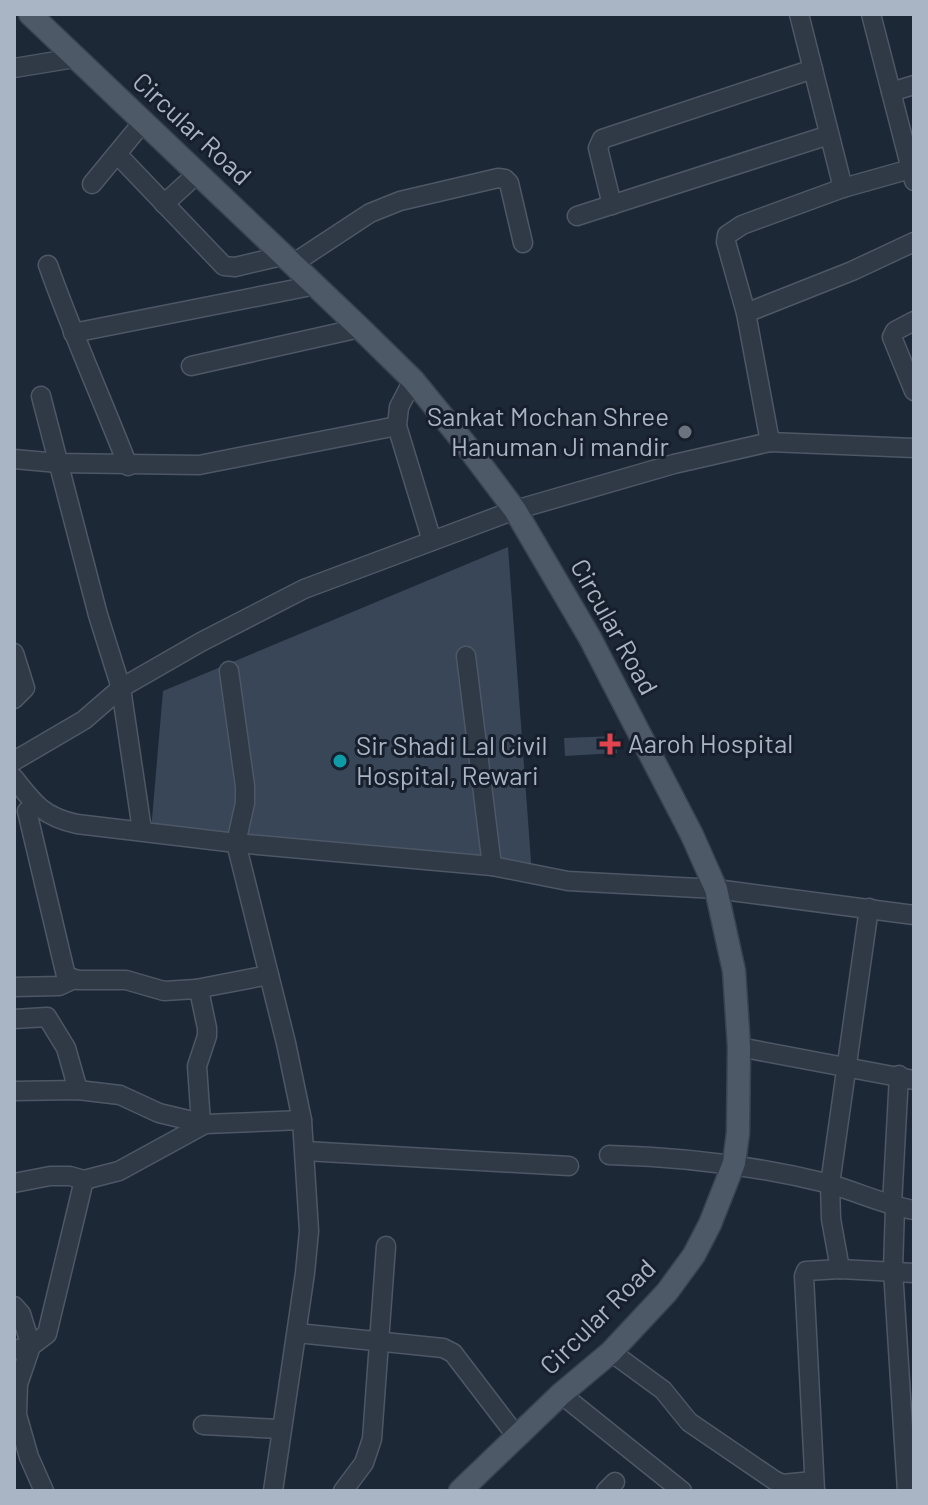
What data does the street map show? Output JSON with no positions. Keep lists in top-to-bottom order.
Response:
{
  "streets": {
    "main road": ["Circular Road"]
  },
  "places": {
    "other": ["Sankat Mochan Shree Hanuman Ji mandir", "Sir Shadi Lal Civil Hospital, Rewari"],
    "health": ["Aaroh Hospital"]
  }
}
